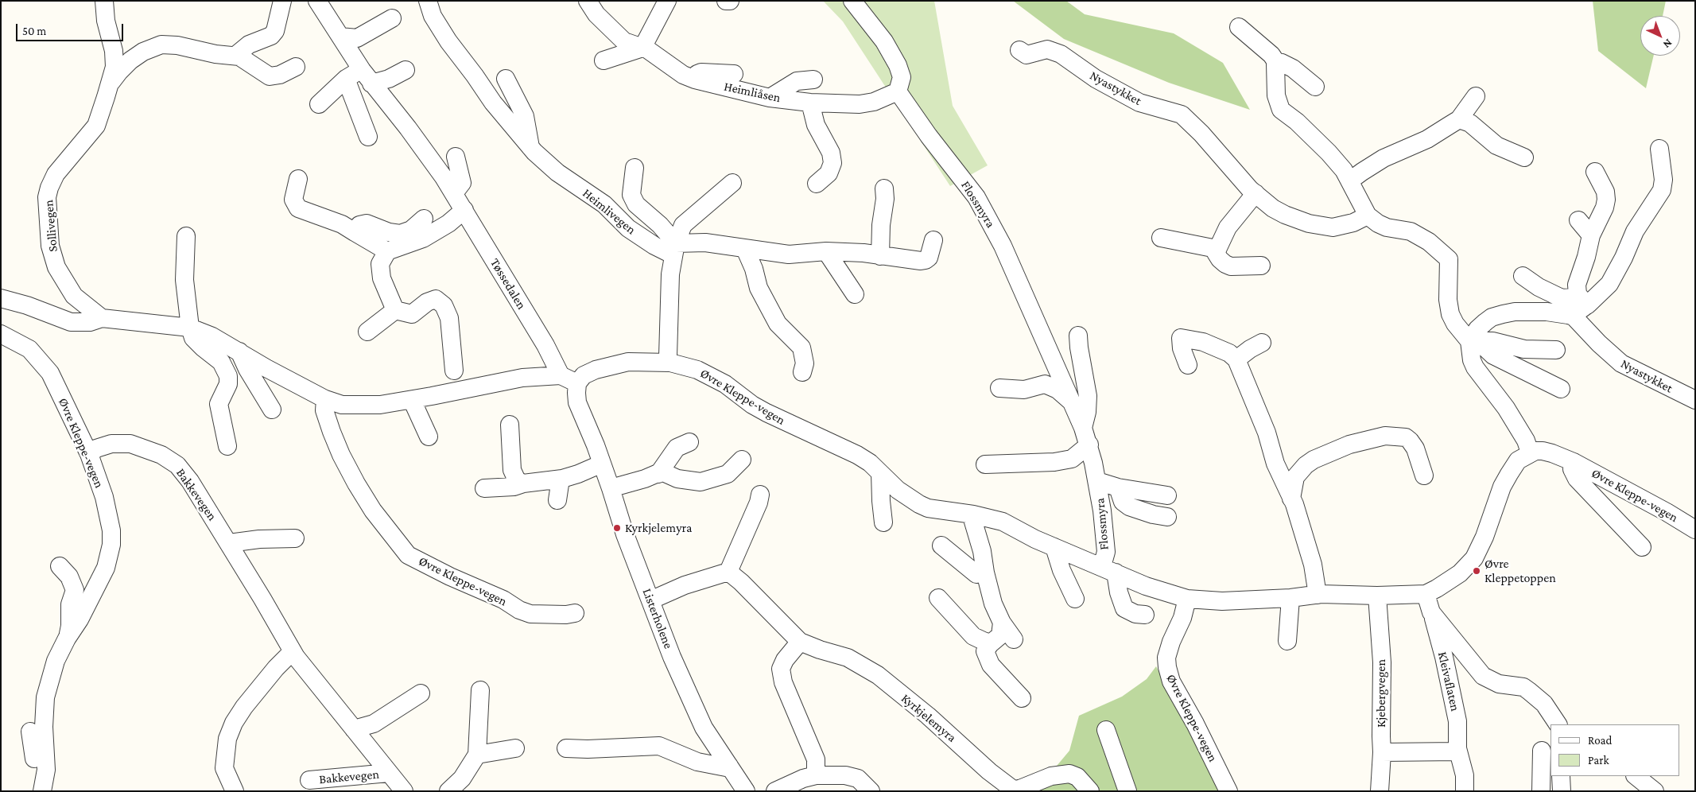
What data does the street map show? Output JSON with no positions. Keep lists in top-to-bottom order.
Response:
{
  "streets": {
    "street": [
      "Nyastykket",
      "Heimliåsen",
      "Flossmyra",
      "Heimlivegen",
      "Sollivegen",
      "Tøssedalen",
      "Øvre Kleppe-vegen",
      "Bakkevegen",
      "Listerholene",
      "Kleivaflaten",
      "Kjebergvegen",
      "Kyrkjelemyra"
    ]
  },
  "crossings": [
    ["Heimliåsen", "Flossmyra"],
    ["Flossmyra", "Øvre Kleppe-vegen"],
    ["Øvre Kleppe-vegen", "Bakkevegen"],
    ["Øvre Kleppe-vegen", "Listerholene"],
    ["Øvre Kleppe-vegen", "Kleivaflaten"],
    ["Øvre Kleppe-vegen", "Kjebergvegen"]
  ],
  "places": ["Kyrkjelemyra", "Øvre Kleppetoppen"],
  "legend": ["Road", "Park"],
  "scale_bar": "50 m",
  "north": "bottom right"
}
